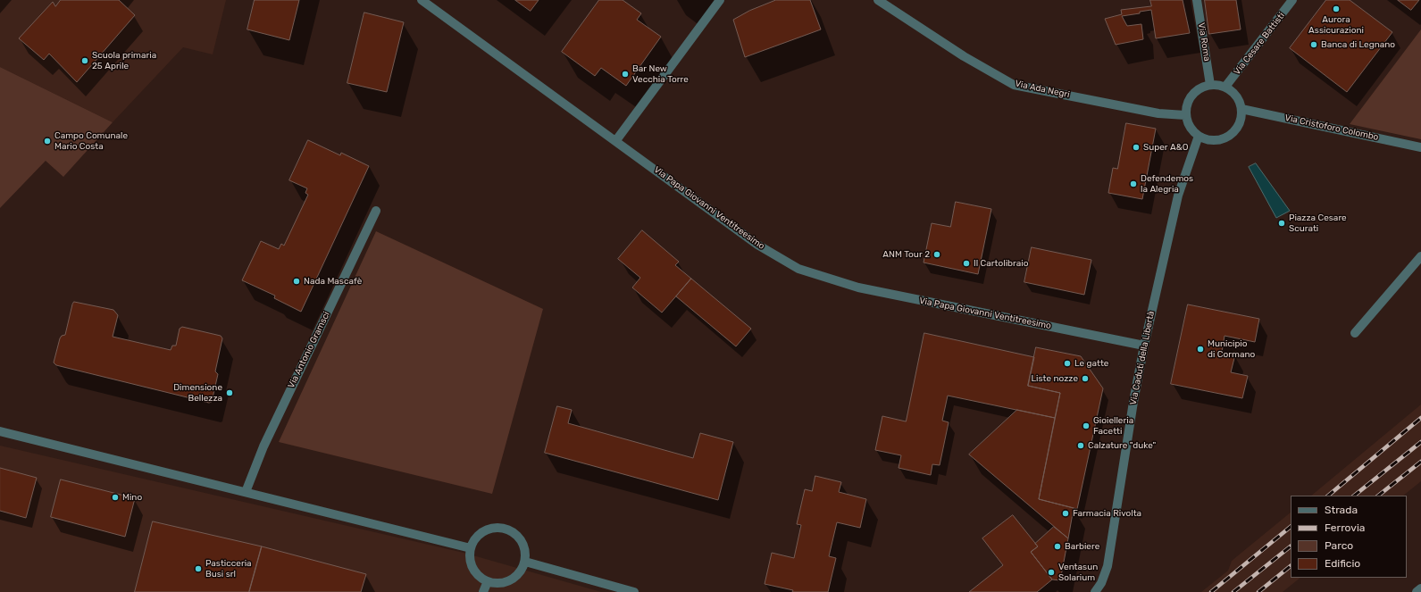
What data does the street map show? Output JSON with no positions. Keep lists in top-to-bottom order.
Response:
{
  "streets": {
    "street": [
      "Via Roma",
      "Via Cesare Battisti",
      "Via Ada Negri",
      "Via Cristoforo Colombo",
      "Via Papa Giovanni Ventitreesimo",
      "Via Antonio Gramsci",
      "Via Caduti della Libertà"
    ]
  },
  "crossings": [
    ["Via Roma", "Via Cesare Battisti"],
    ["Via Roma", "Via Ada Negri"],
    ["Via Roma", "Via Cristoforo Colombo"],
    ["Via Roma", "Via Caduti della Libertà"],
    ["Via Cesare Battisti", "Via Ada Negri"],
    ["Via Cesare Battisti", "Via Cristoforo Colombo"],
    ["Via Cesare Battisti", "Via Caduti della Libertà"],
    ["Via Ada Negri", "Via Cristoforo Colombo"],
    ["Via Ada Negri", "Via Caduti della Libertà"],
    ["Via Cristoforo Colombo", "Via Caduti della Libertà"],
    ["Via Papa Giovanni Ventitreesimo", "Via Caduti della Libertà"]
  ],
  "places": [
    "Aurora Assicurazioni",
    "Banca di Legnano",
    "Scuola primaria 25 Aprile",
    "Bar New Vecchia Torre",
    "Campo Comunale Mario Costa",
    "Super A&O",
    "Defendemos la Alegria",
    "Piazza Cesare Scurati",
    "ANM Tour 2",
    "Il Cartolibraio",
    "Nada Mascafè",
    "Municipio di Cormano",
    "Le gatte",
    "Liste nozze",
    "Dimensione Bellezza",
    "Gioielleria Facetti",
    "Calzature \"duke\"",
    "Mino",
    "Farmacia Rivolta",
    "Barbiere",
    "Pasticceria Busi srl",
    "Ventasun Solarium"
  ],
  "legend": [
    "Strada",
    "Ferrovia",
    "Parco",
    "Edificio"
  ]
}
